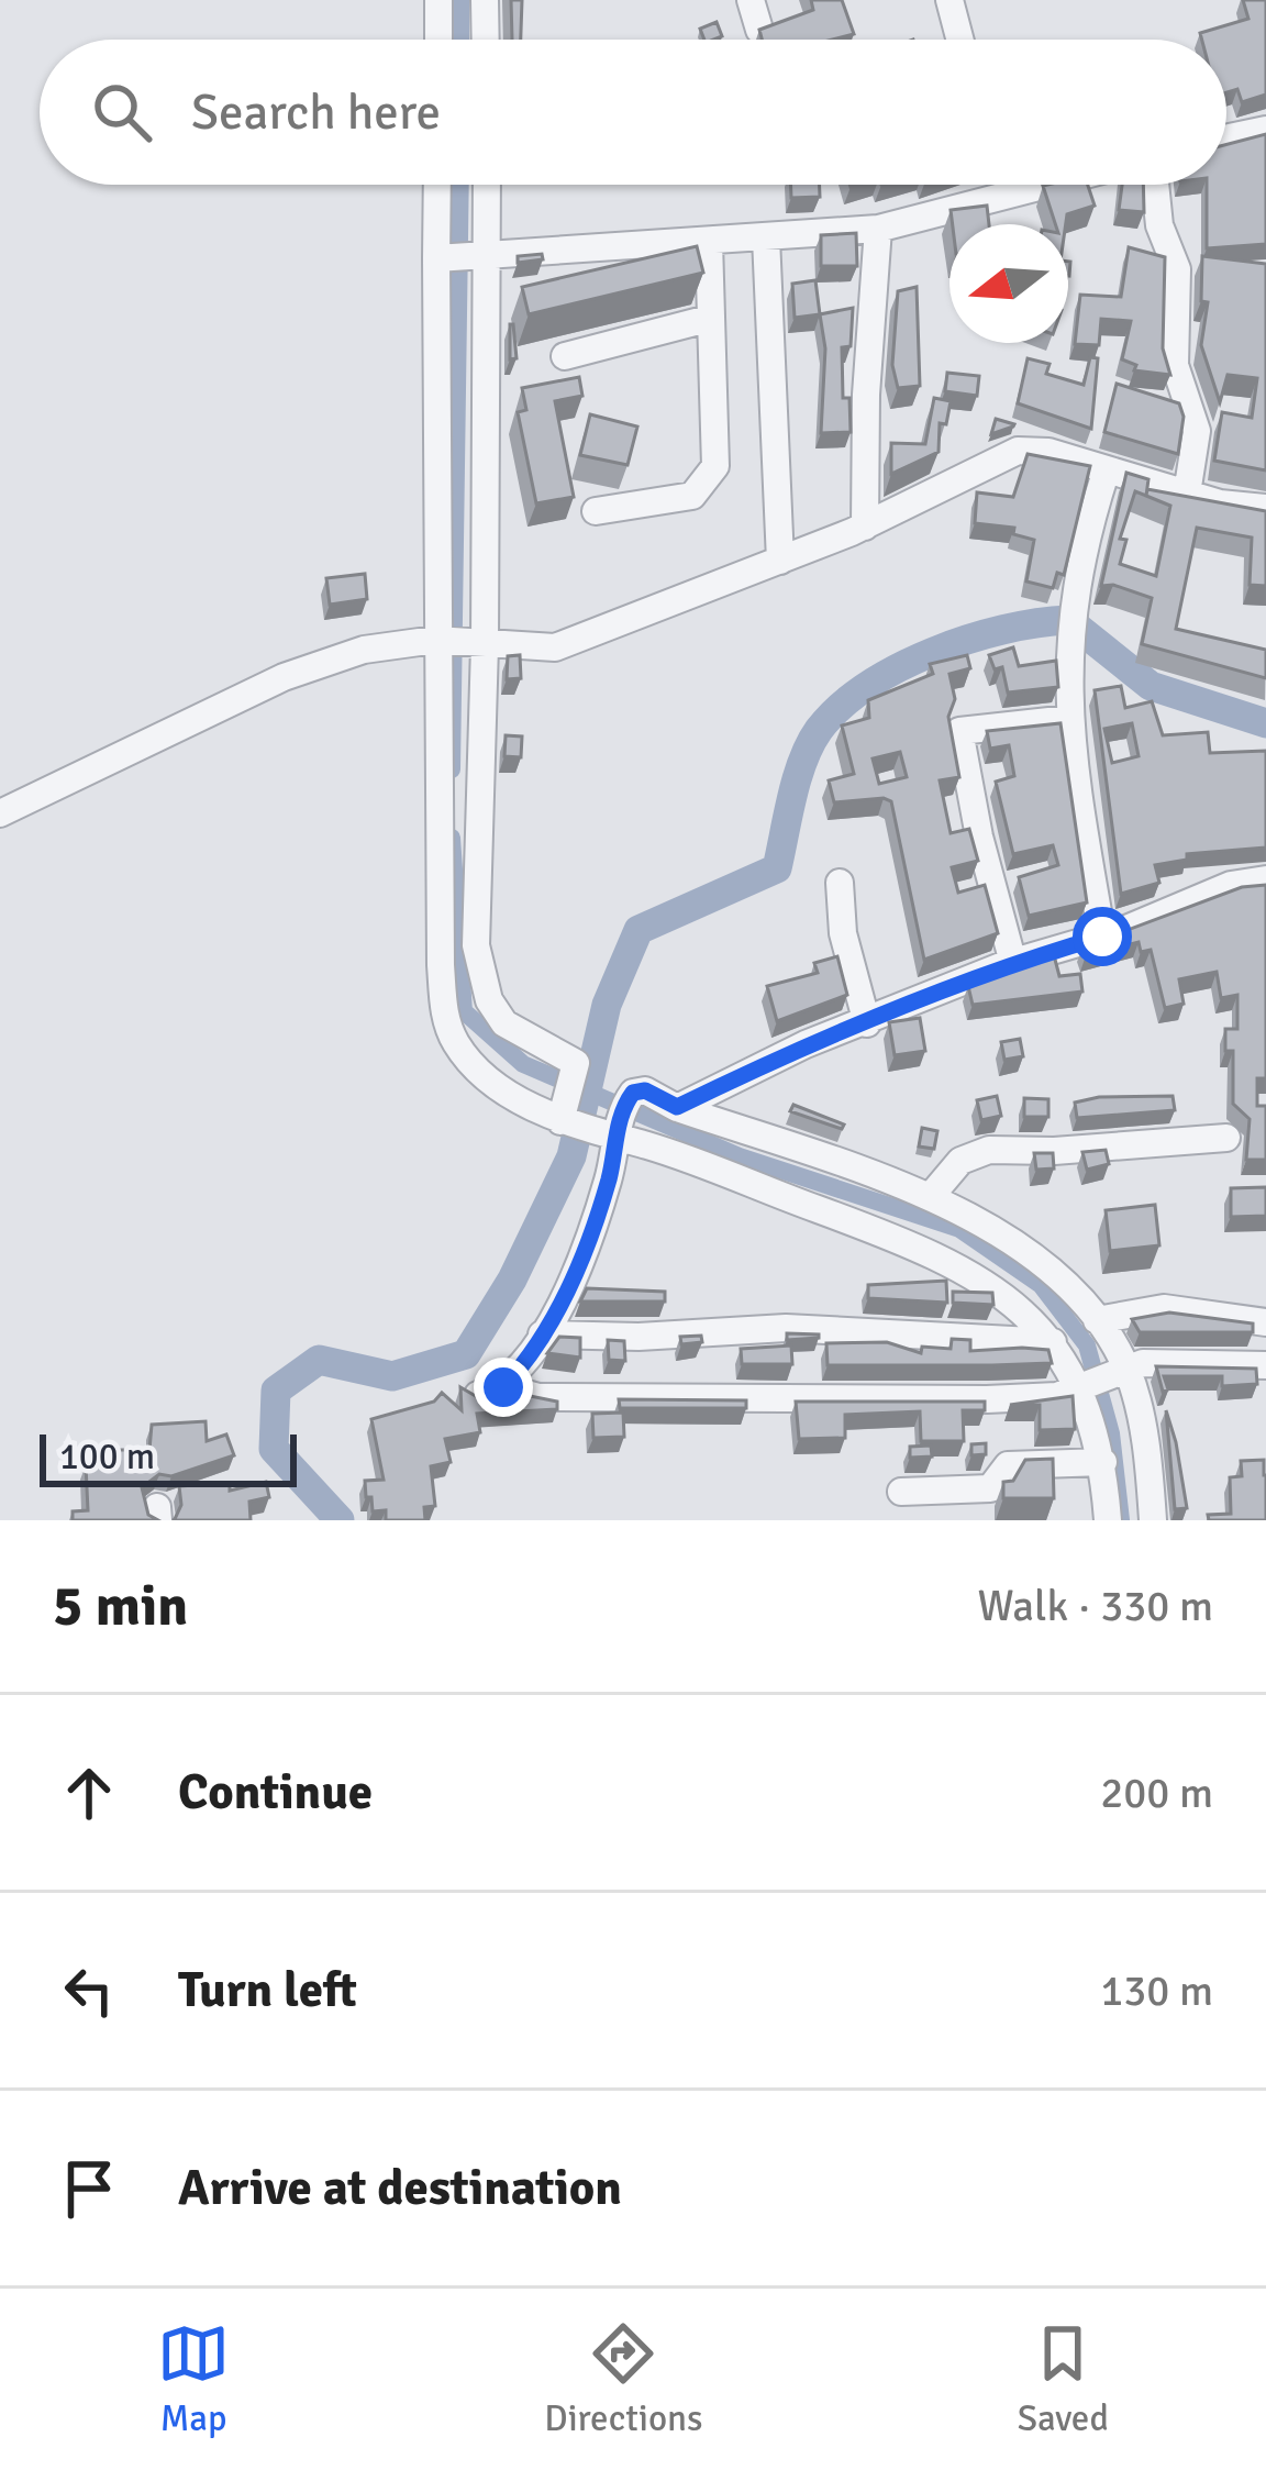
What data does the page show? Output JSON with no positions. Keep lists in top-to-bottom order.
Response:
{
  "scale_bar": "100 m",
  "north": "left",
  "page": {
    "search": "Search here",
    "scale": "100 m",
    "heading": ["5 min", "Walk · 330 m"],
    "list": [
      ["Continue", "200 m"],
      ["Turn left", "130 m"],
      "Arrive at destination"
    ],
    "nav": ["Map", "Directions", "Saved"]
  }
}
